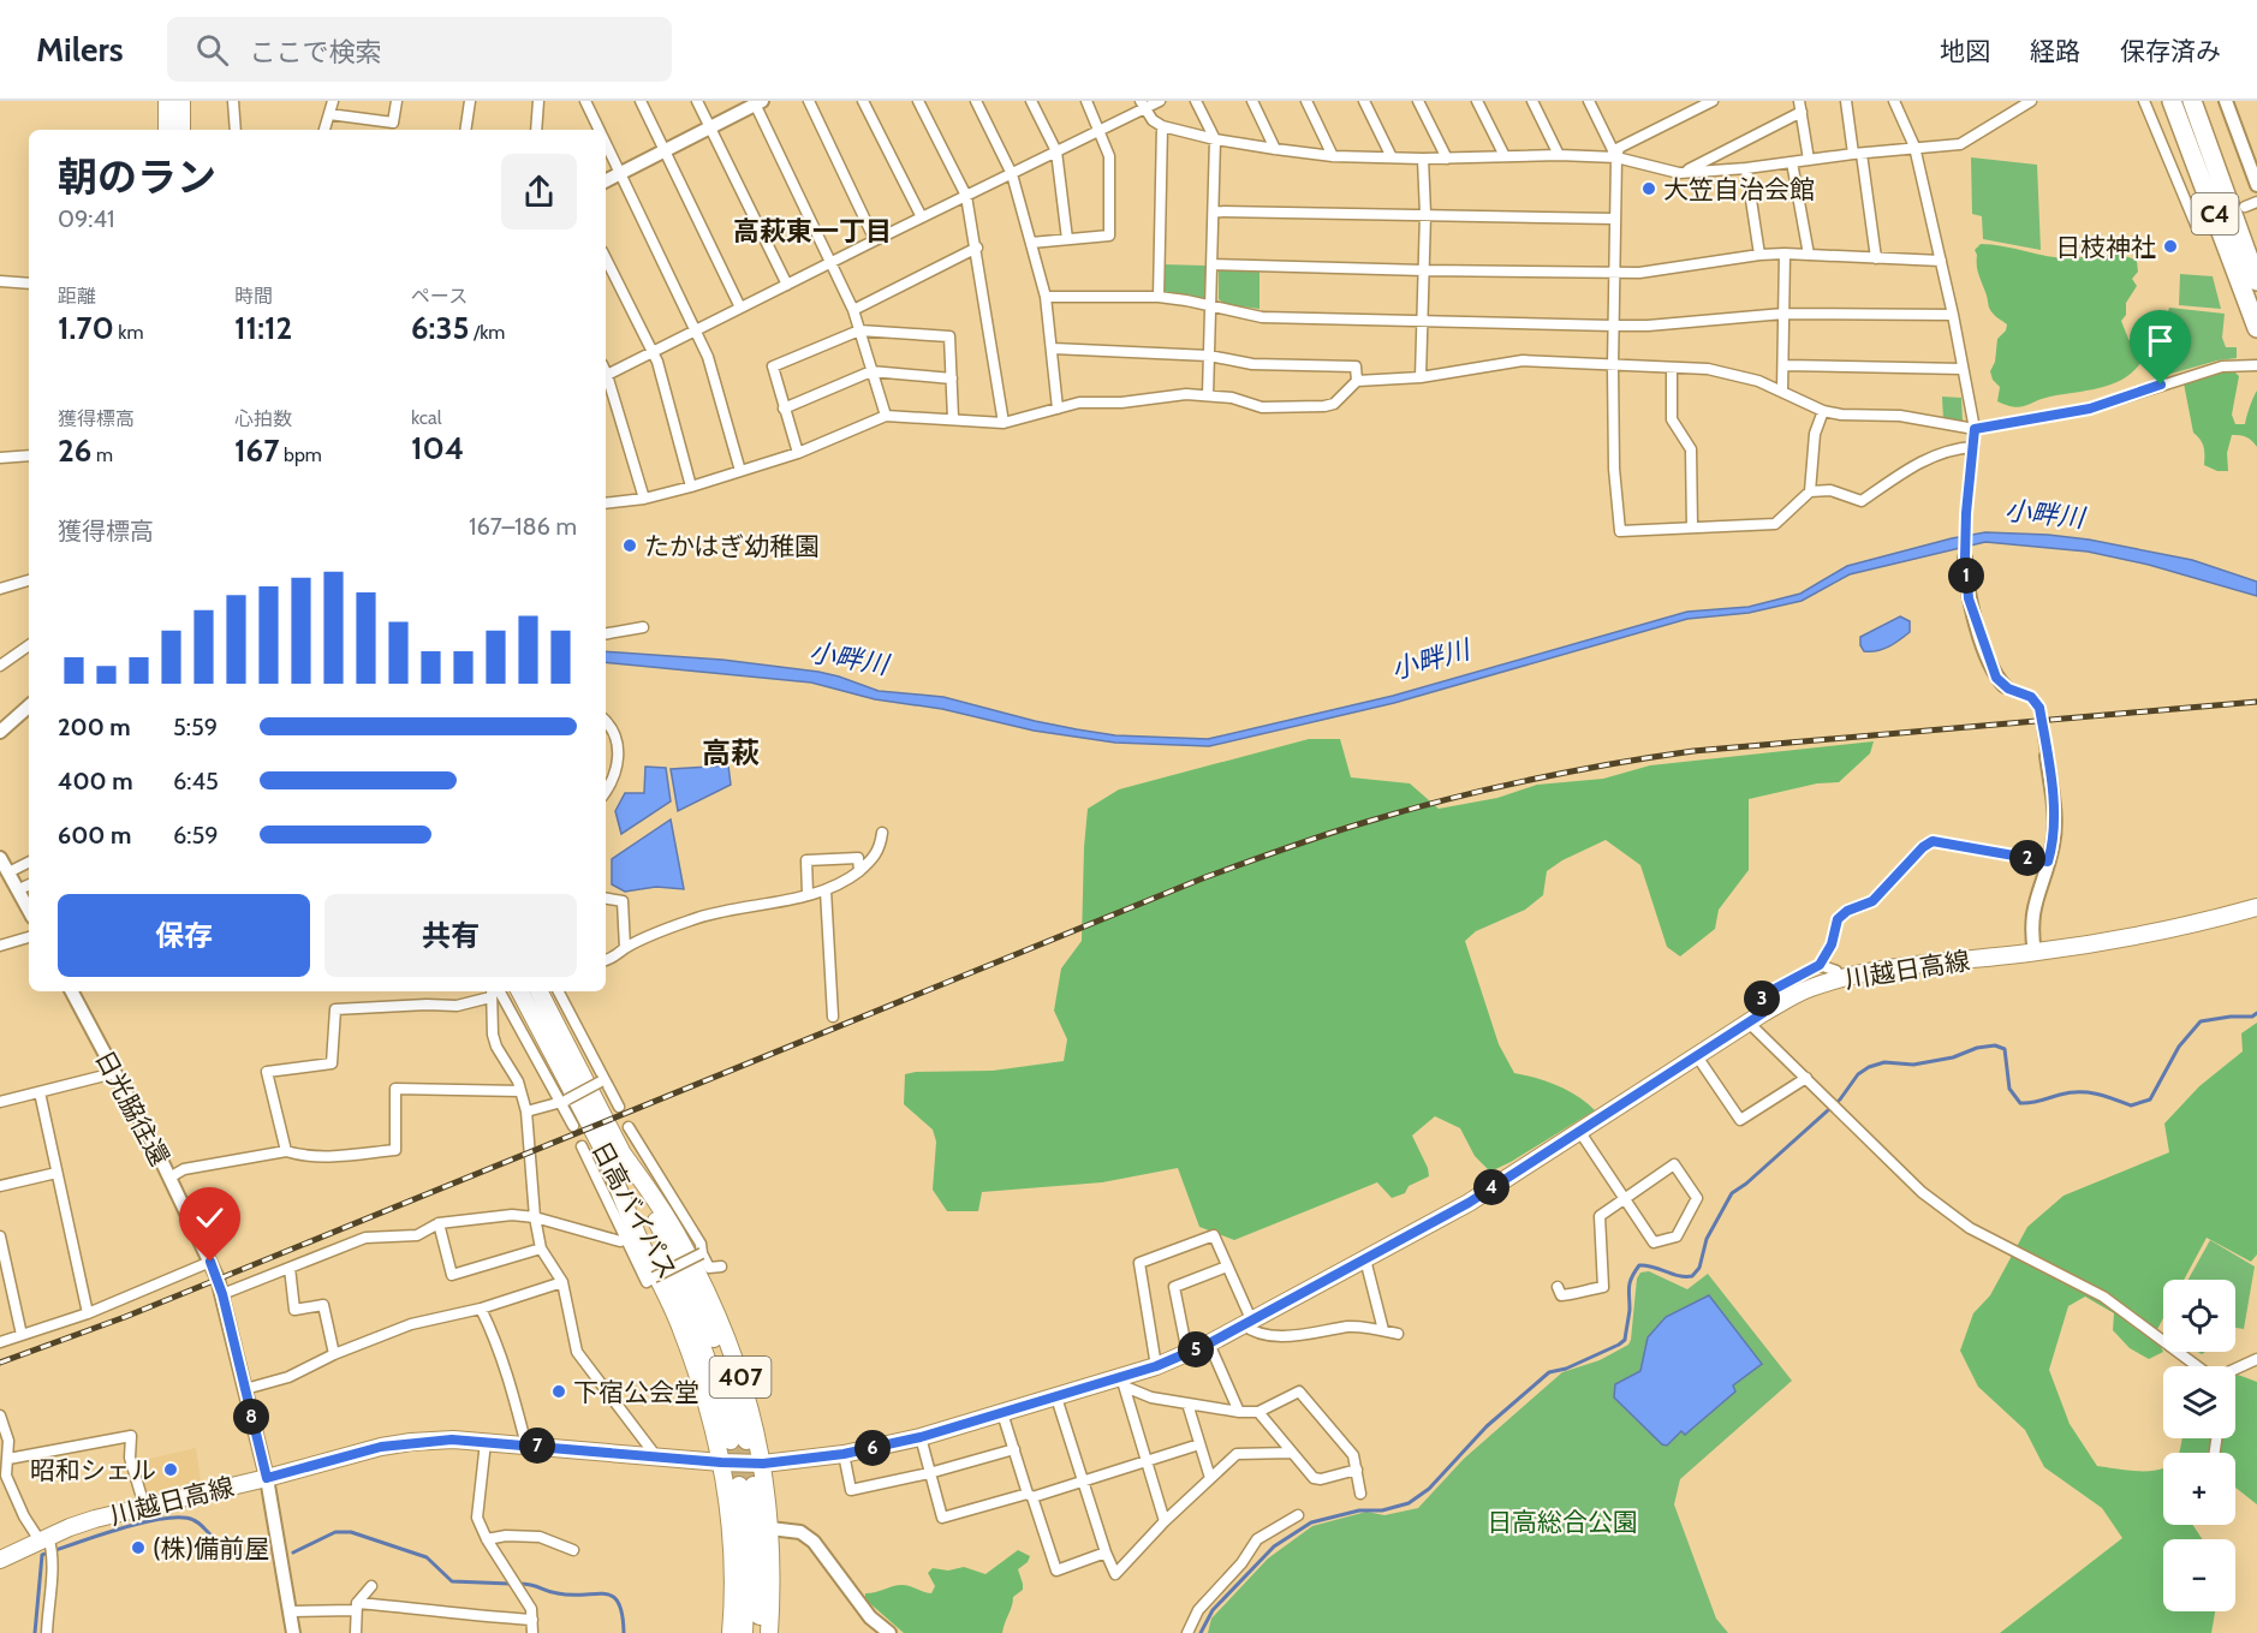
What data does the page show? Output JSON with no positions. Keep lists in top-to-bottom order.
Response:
{
  "streets": {
    "highway": ["C4"],
    "main road": ["川越日高線", "日高バイパス", "407"],
    "street": ["日光脇往還"]
  },
  "crossings": [
    ["川越日高線", "日光脇往還"],
    ["川越日高線", "407"],
    ["日高バイパス", "407"]
  ],
  "districts": ["高萩東一丁目", "高萩"],
  "water": ["小畔川"],
  "parks": ["日高総合公園"],
  "places": [
    "大笠自治会館",
    "日枝神社",
    "たかはぎ幼稚園",
    "下宿公会堂",
    "昭和シェル",
    "(株)備前屋"
  ],
  "page": {
    "header": "Milers",
    "search": "ここで検索",
    "nav": ["地図", "経路", "保存済み"],
    "heading": ["朝のラン", "09:41"],
    "stats": [
      ["距離", "1.70 km"],
      ["時間", "11:12"],
      ["ペース", "6:35 /km"],
      ["獲得標高", "26 m"],
      ["心拍数", "167 bpm"],
      ["kcal", "104"]
    ],
    "chart": ["獲得標高", "167–186 m"],
    "pins": [
      "1",
      "2",
      "3",
      "4",
      "5",
      "8",
      "7",
      "6"
    ],
    "list": [
      {
        "name": "200 m",
        "note": "5:59"
      },
      {
        "name": "400 m",
        "note": "6:45"
      },
      {
        "name": "600 m",
        "note": "6:59"
      }
    ],
    "buttons": ["保存", "共有"],
    "map_buttons": ["+", "−"]
  }
}
